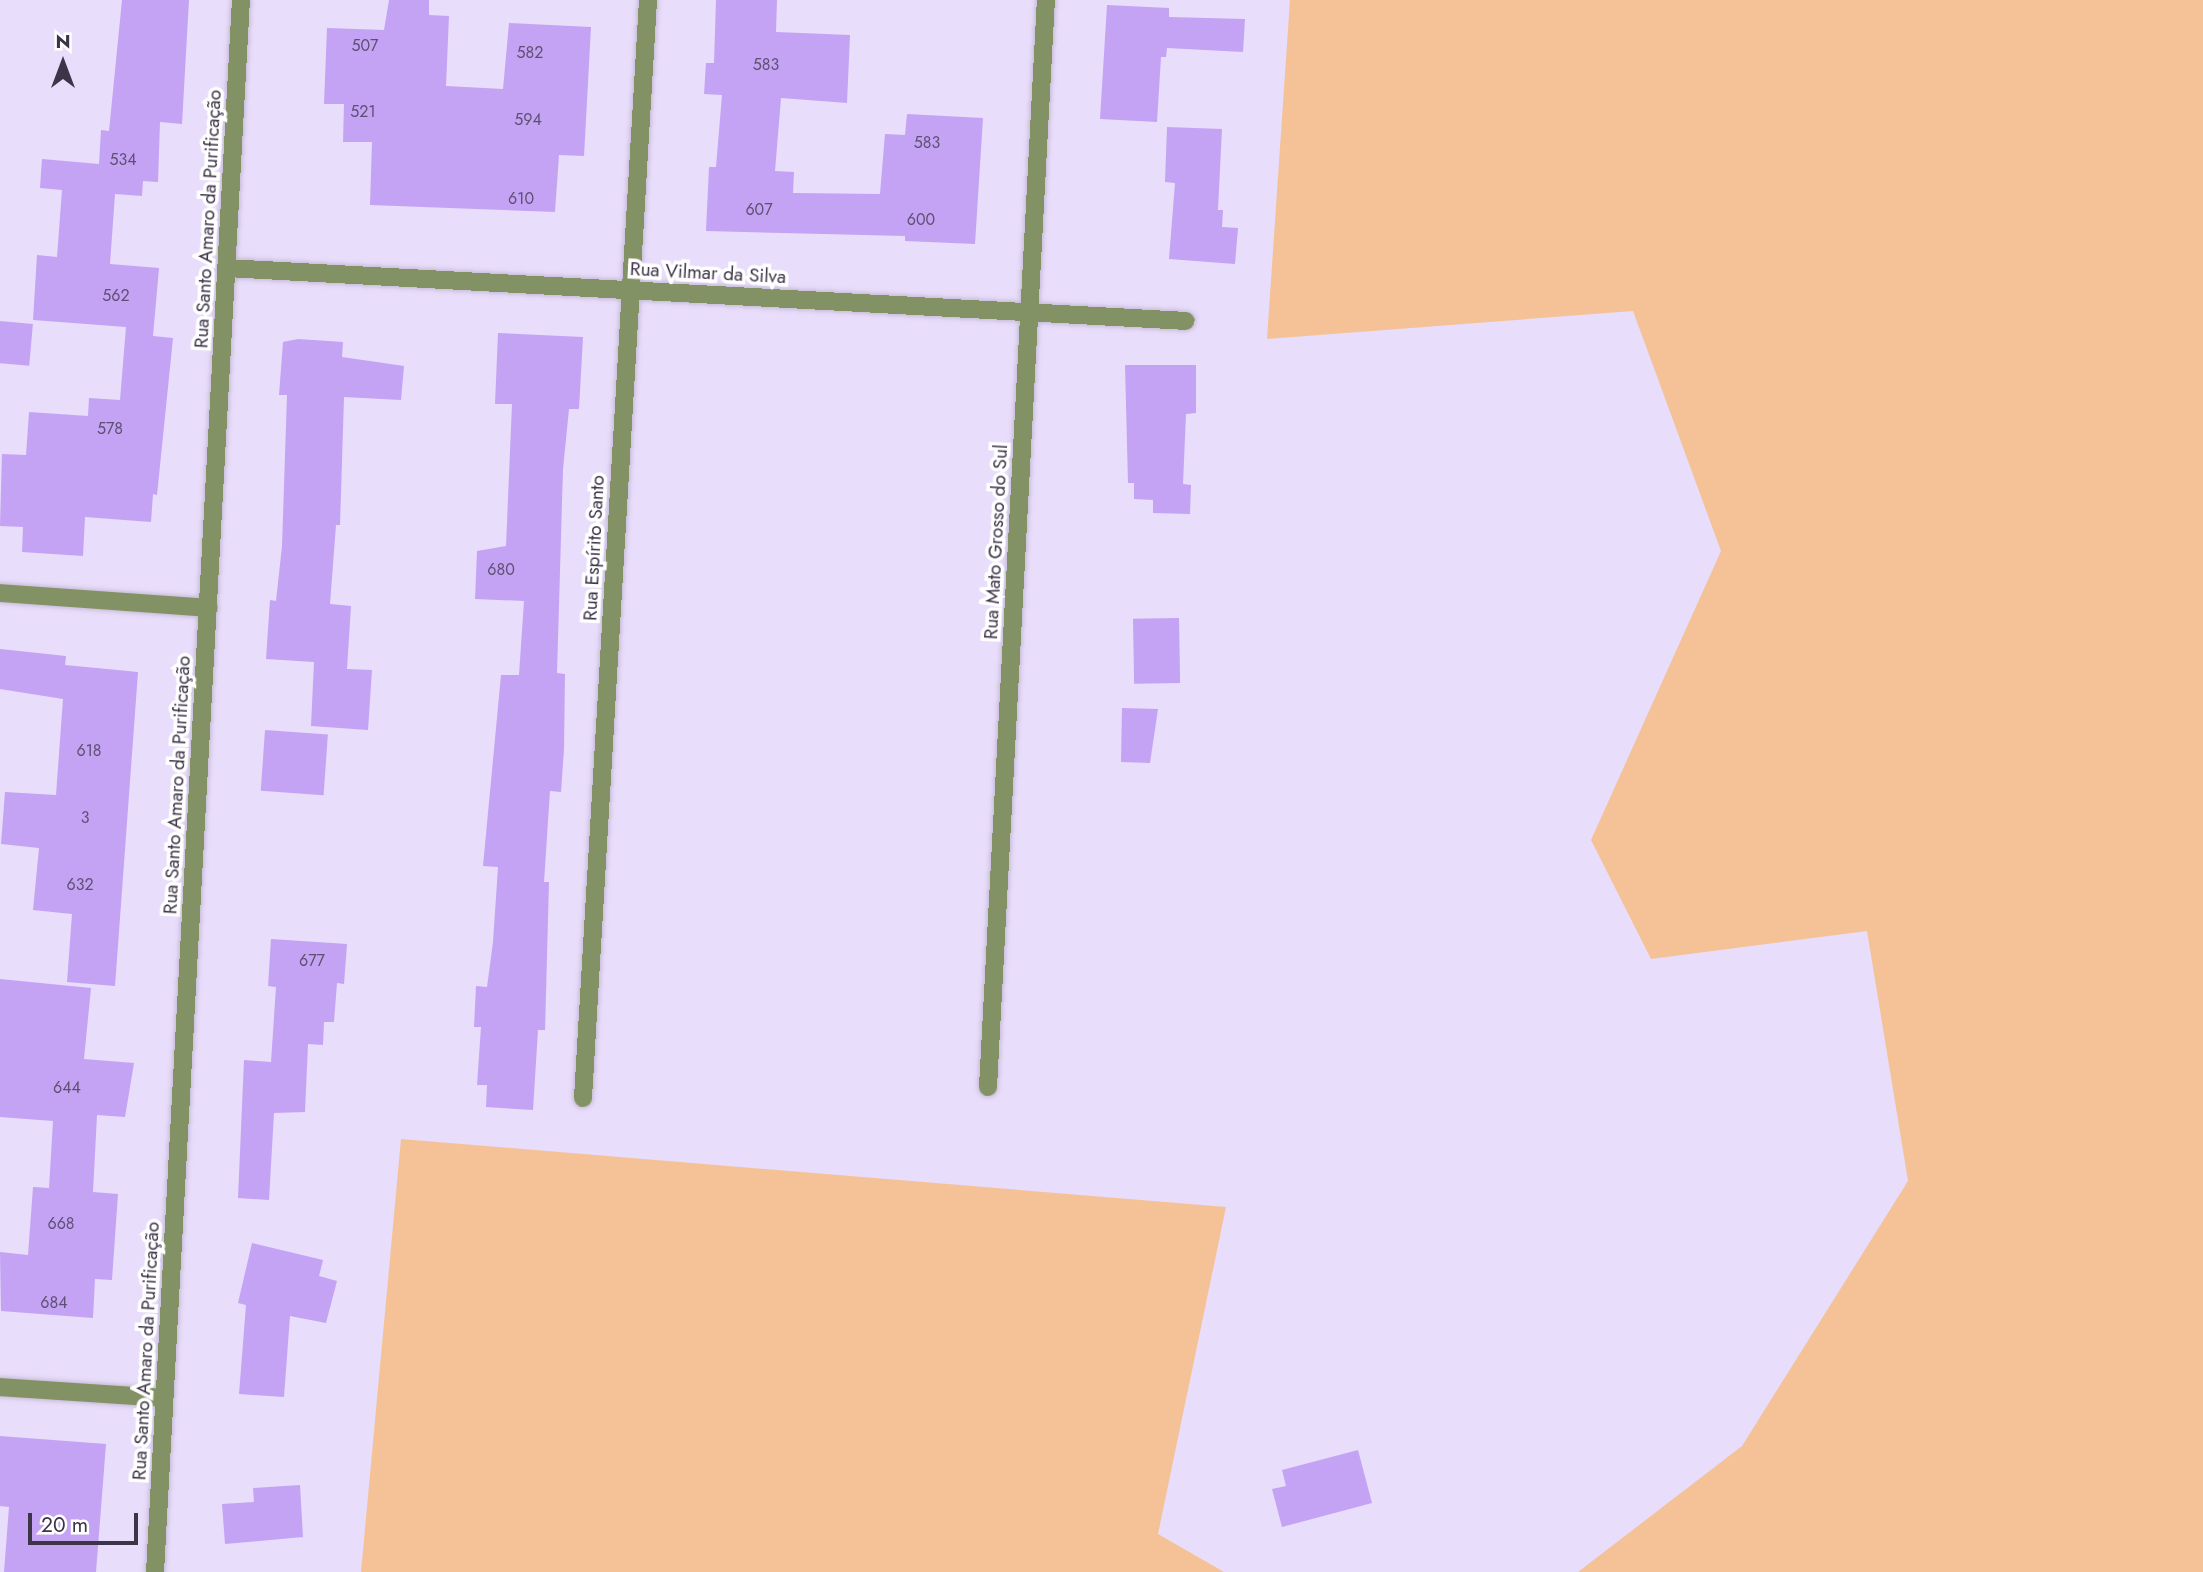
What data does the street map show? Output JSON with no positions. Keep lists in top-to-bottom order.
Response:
{
  "streets": {
    "street": [
      "Rua Santo Amaro da Purificação",
      "Rua Vilmar da Silva",
      "Rua Mato Grosso do Sul",
      "Rua Espírito Santo"
    ]
  },
  "crossings": [
    ["Rua Santo Amaro da Purificação", "Rua Vilmar da Silva"],
    ["Rua Vilmar da Silva", "Rua Mato Grosso do Sul"],
    ["Rua Vilmar da Silva", "Rua Espírito Santo"]
  ],
  "house_numbers": [
    "507",
    "582",
    "583",
    "521",
    "594",
    "583",
    "534",
    "610",
    "607",
    "600",
    "562",
    "578",
    "680",
    "618",
    "3",
    "632",
    "677",
    "644",
    "668",
    "684"
  ],
  "scale_bar": "20 m",
  "north": "top"
}
